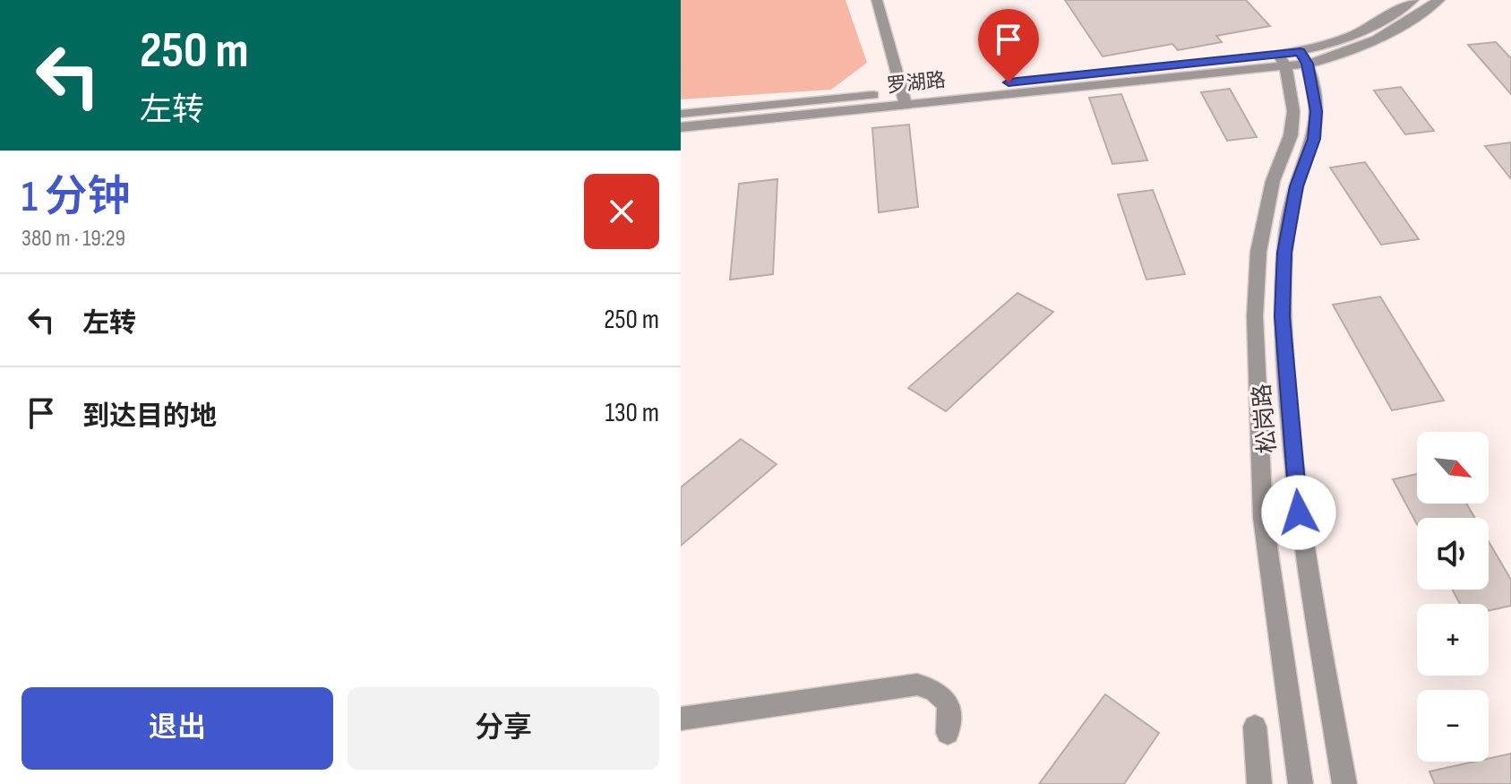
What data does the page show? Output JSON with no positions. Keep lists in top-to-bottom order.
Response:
{
  "streets": {
    "street": ["罗湖路", "松岗路"]
  },
  "crossings": [
    ["罗湖路", "松岗路"]
  ],
  "north": "bottom right",
  "page": {
    "turn": ["250 m", "左转"],
    "heading": ["1 分钟", "380 m · 19:29"],
    "list": [
      {
        "name": "左转",
        "value": "250 m"
      },
      {
        "name": "到达目的地",
        "value": "130 m"
      }
    ],
    "map_buttons": ["+", "−"],
    "buttons": ["退出", "分享"]
  }
}
